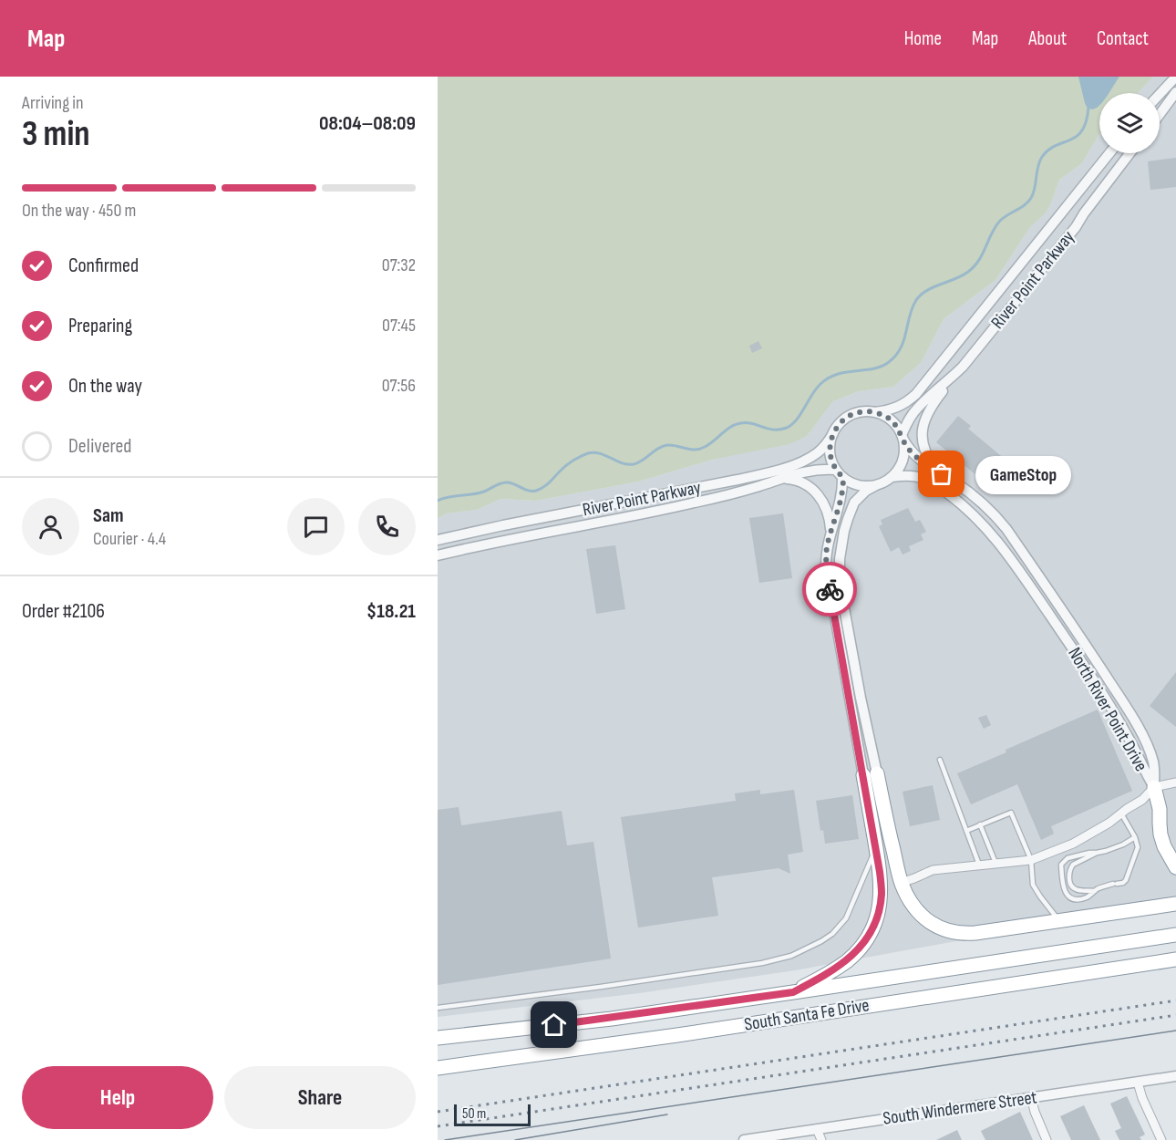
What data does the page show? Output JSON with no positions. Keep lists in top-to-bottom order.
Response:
{
  "streets": {
    "highway": ["South Santa Fe Drive"],
    "street": ["River Point Parkway", "North River Point Drive", "South Windermere Street"]
  },
  "crossings": [
    ["River Point Parkway", "North River Point Drive"]
  ],
  "places": ["GameStop"],
  "scale_bar": "50 m",
  "page": {
    "header": "Map",
    "nav": [
      "Home",
      "Map",
      "About",
      "Contact"
    ],
    "heading": ["3 min", "Arriving in", "08:04–08:09"],
    "panel": [
      "Sam",
      "Courier · 4.4",
      "Order #2106",
      "$18.21"
    ],
    "bar": "On the way · 450 m",
    "list": [
      ["Confirmed", "07:32"],
      ["Preparing", "07:45"],
      ["On the way", "07:56"],
      "Delivered"
    ],
    "bubble": "GameStop",
    "buttons": ["Help", "Share"],
    "scale": "50 m"
  }
}
